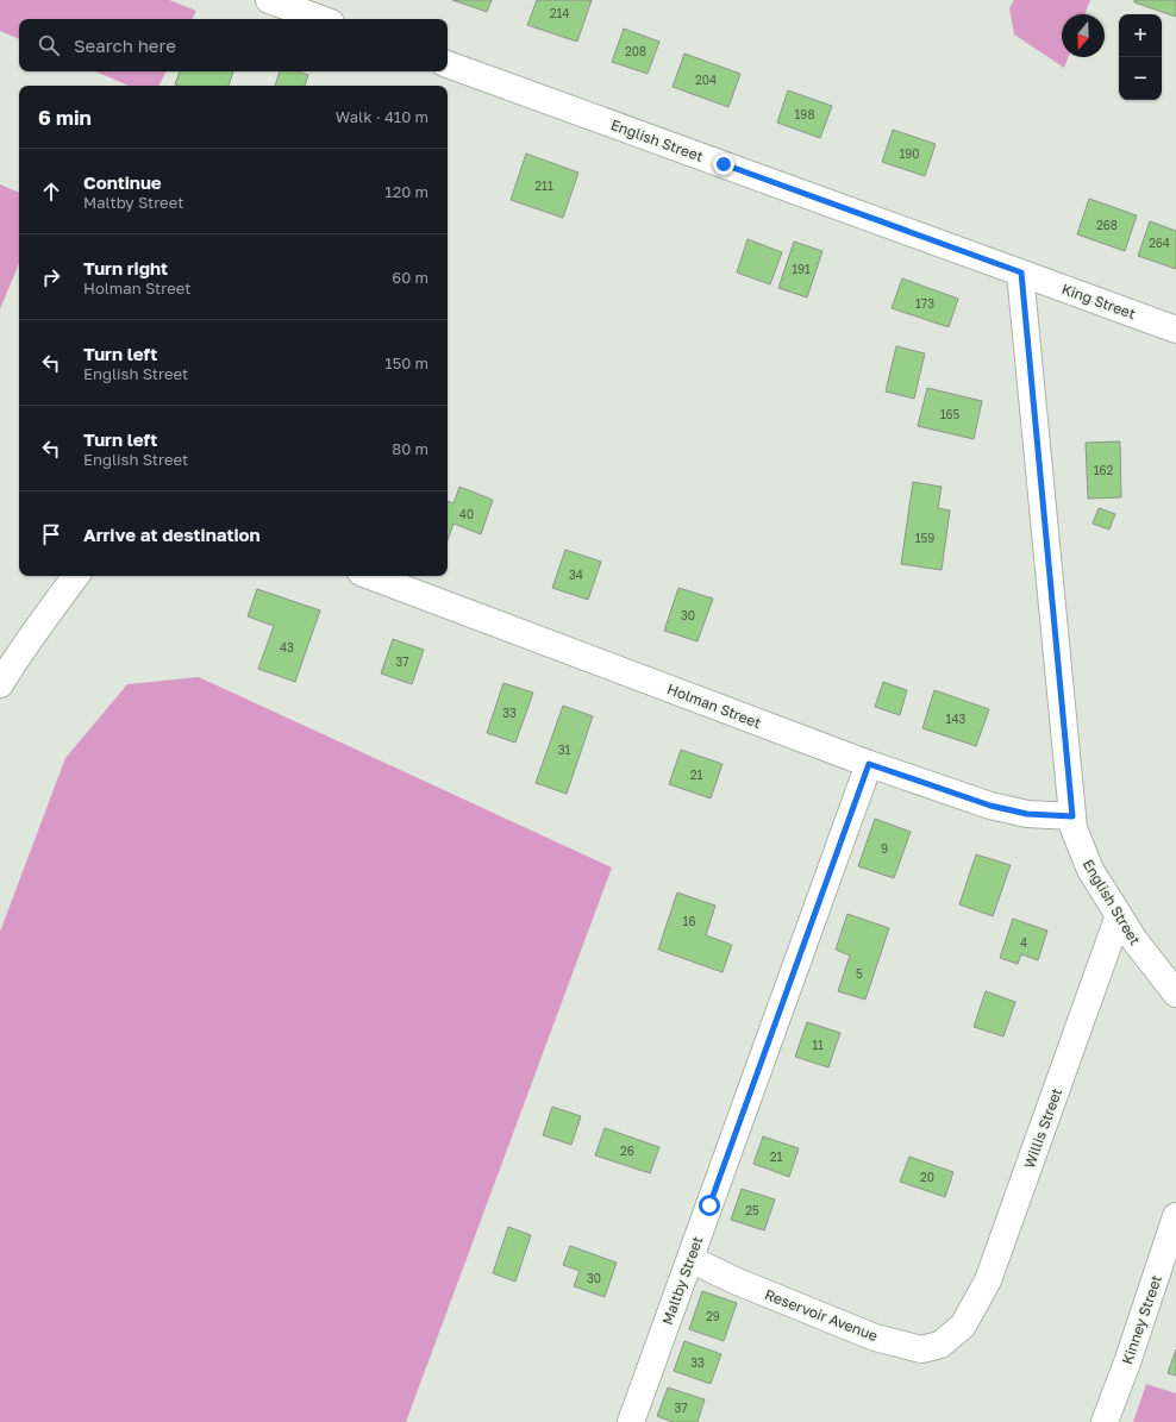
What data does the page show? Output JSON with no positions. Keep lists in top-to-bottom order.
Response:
{
  "streets": {
    "street": [
      "English Street",
      "King Street",
      "Holman Street",
      "Willis Street",
      "Maltby Street",
      "Reservoir Avenue",
      "Kinney Street"
    ]
  },
  "crossings": [
    ["English Street", "King Street"],
    ["English Street", "Holman Street"],
    ["English Street", "Willis Street"],
    ["Holman Street", "Maltby Street"],
    ["Willis Street", "Reservoir Avenue"],
    ["Maltby Street", "Reservoir Avenue"]
  ],
  "house_numbers": [
    "214",
    "208",
    "204",
    "198",
    "190",
    "211",
    "268",
    "264",
    "191",
    "173",
    "165",
    "162",
    "40",
    "159",
    "34",
    "30",
    "43",
    "37",
    "33",
    "143",
    "31",
    "21",
    "9",
    "16",
    "4",
    "5",
    "11",
    "26",
    "21",
    "20",
    "25",
    "30",
    "29",
    "33",
    "37"
  ],
  "north": "bottom",
  "page": {
    "map_buttons": ["+", "−"],
    "search": "Search here",
    "heading": ["6 min", "Walk · 410 m"],
    "list": [
      ["Continue", "Maltby Street", "120 m"],
      ["Turn right", "Holman Street", "60 m"],
      ["Turn left", "English Street", "150 m"],
      ["Turn left", "English Street", "80 m"],
      "Arrive at destination"
    ]
  }
}
